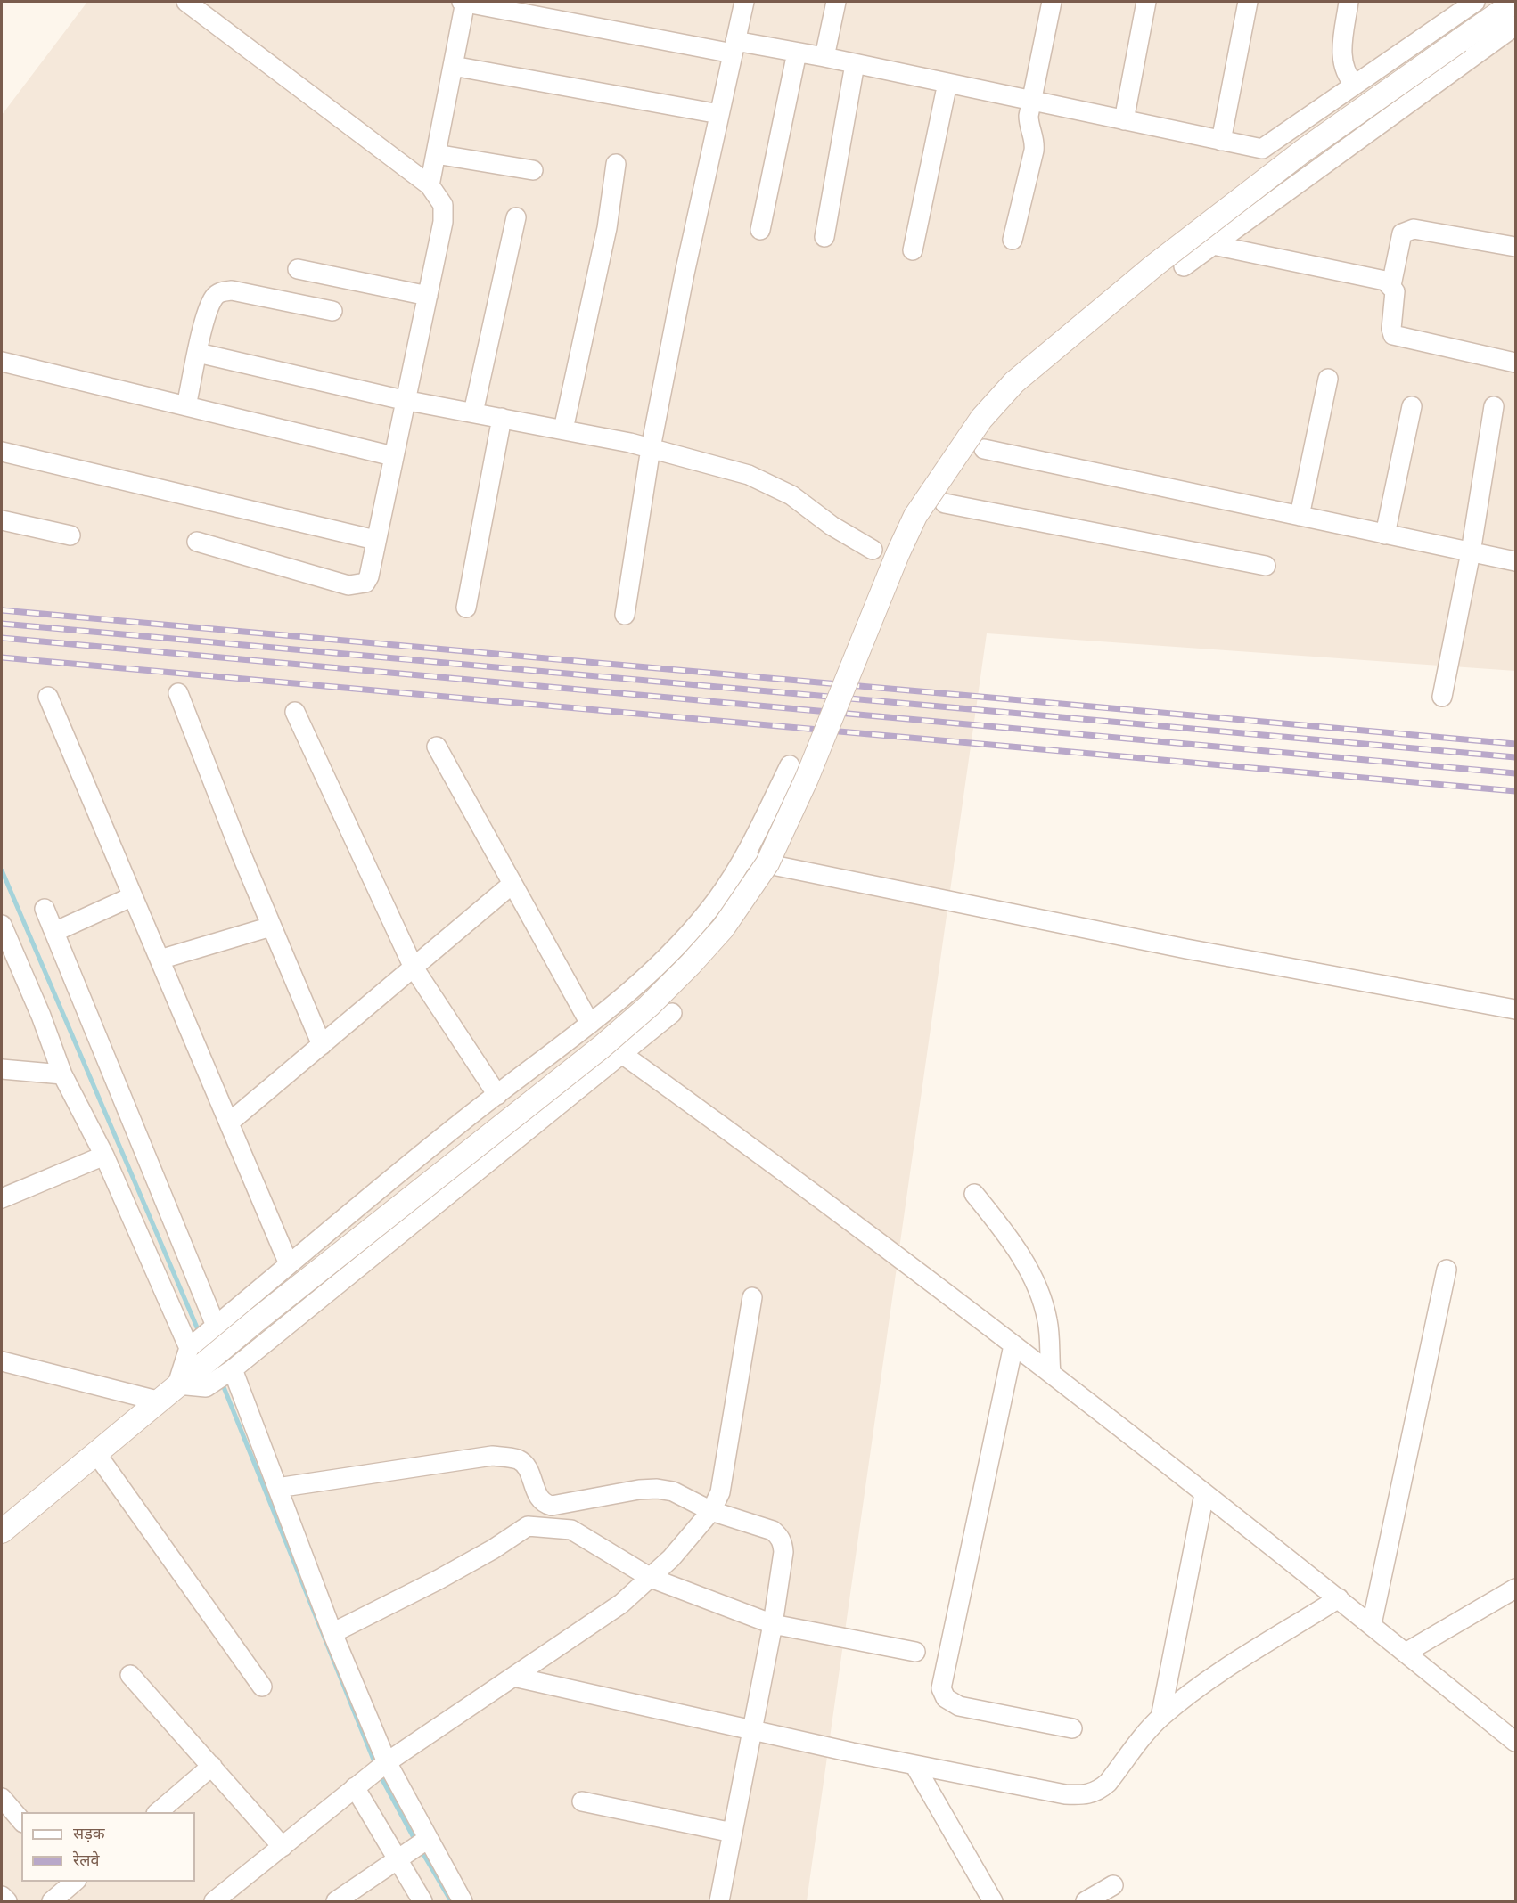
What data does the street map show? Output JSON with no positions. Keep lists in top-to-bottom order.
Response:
{
  "legend": ["सड़क", "रेलवे"]
}
